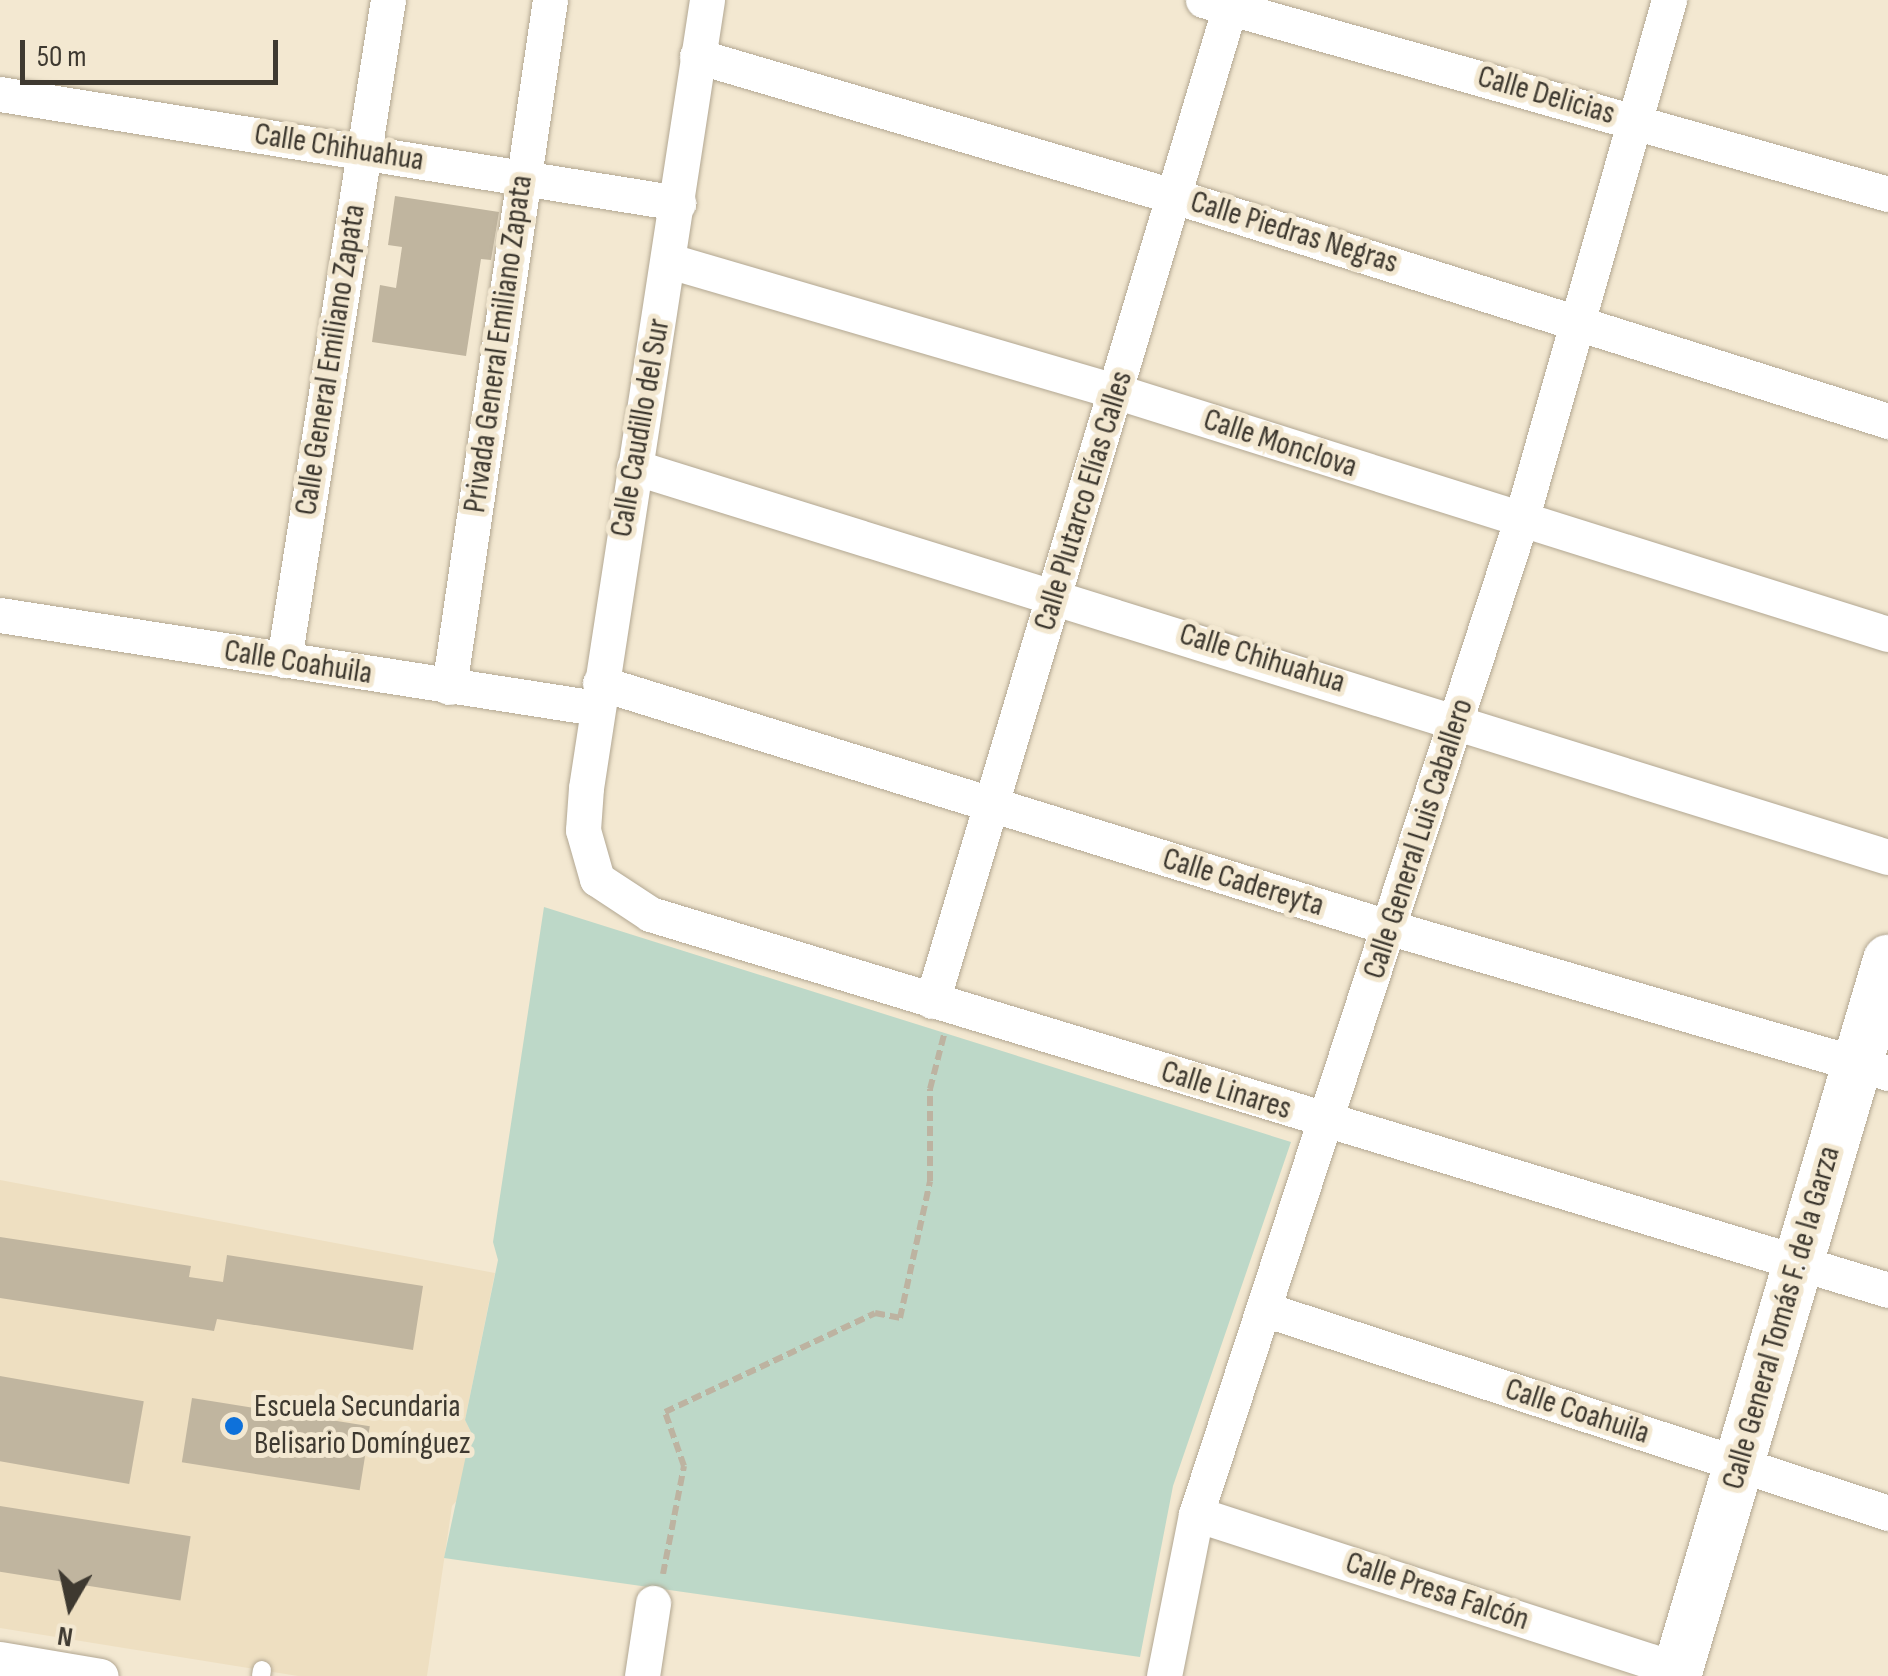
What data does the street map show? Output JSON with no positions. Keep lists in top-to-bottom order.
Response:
{
  "streets": {
    "street": [
      "Calle Delicias",
      "Calle Chihuahua",
      "Calle Piedras Negras",
      "Privada General Emiliano Zapata",
      "Calle General Emiliano Zapata",
      "Calle Caudillo del Sur",
      "Calle Monclova",
      "Calle Plutarco Elías Calles",
      "Calle Coahuila",
      "Calle General Luis Caballero",
      "Calle Cadereyta",
      "Calle Linares",
      "Calle General Tomás F. de la Garza",
      "Calle Presa Falcón"
    ]
  },
  "crossings": [
    ["Calle Delicias", "Calle Plutarco Elías Calles"],
    ["Calle Delicias", "Calle General Luis Caballero"],
    ["Calle Chihuahua", "Privada General Emiliano Zapata"],
    ["Calle Chihuahua", "Calle General Emiliano Zapata"],
    ["Calle Chihuahua", "Calle Caudillo del Sur"],
    ["Calle Chihuahua", "Calle Plutarco Elías Calles"],
    ["Calle Chihuahua", "Calle General Luis Caballero"],
    ["Calle Piedras Negras", "Calle Caudillo del Sur"],
    ["Calle Piedras Negras", "Calle Plutarco Elías Calles"],
    ["Calle Piedras Negras", "Calle General Luis Caballero"],
    ["Privada General Emiliano Zapata", "Calle Coahuila"],
    ["Calle General Emiliano Zapata", "Calle Coahuila"],
    ["Calle Caudillo del Sur", "Calle Monclova"],
    ["Calle Caudillo del Sur", "Calle Coahuila"],
    ["Calle Caudillo del Sur", "Calle Cadereyta"],
    ["Calle Caudillo del Sur", "Calle Linares"],
    ["Calle Monclova", "Calle Plutarco Elías Calles"],
    ["Calle Monclova", "Calle General Luis Caballero"],
    ["Calle Plutarco Elías Calles", "Calle Cadereyta"],
    ["Calle Plutarco Elías Calles", "Calle Linares"],
    ["Calle Coahuila", "Calle General Luis Caballero"],
    ["Calle Coahuila", "Calle Cadereyta"],
    ["Calle Coahuila", "Calle General Tomás F. de la Garza"],
    ["Calle General Luis Caballero", "Calle Cadereyta"],
    ["Calle General Luis Caballero", "Calle Linares"],
    ["Calle General Luis Caballero", "Calle Presa Falcón"],
    ["Calle Cadereyta", "Calle General Tomás F. de la Garza"],
    ["Calle Linares", "Calle General Tomás F. de la Garza"],
    ["Calle General Tomás F. de la Garza", "Calle Presa Falcón"]
  ],
  "places": ["Escuela Secundaria Belisario Domínguez"],
  "scale_bar": "50 m",
  "north": "bottom"
}
